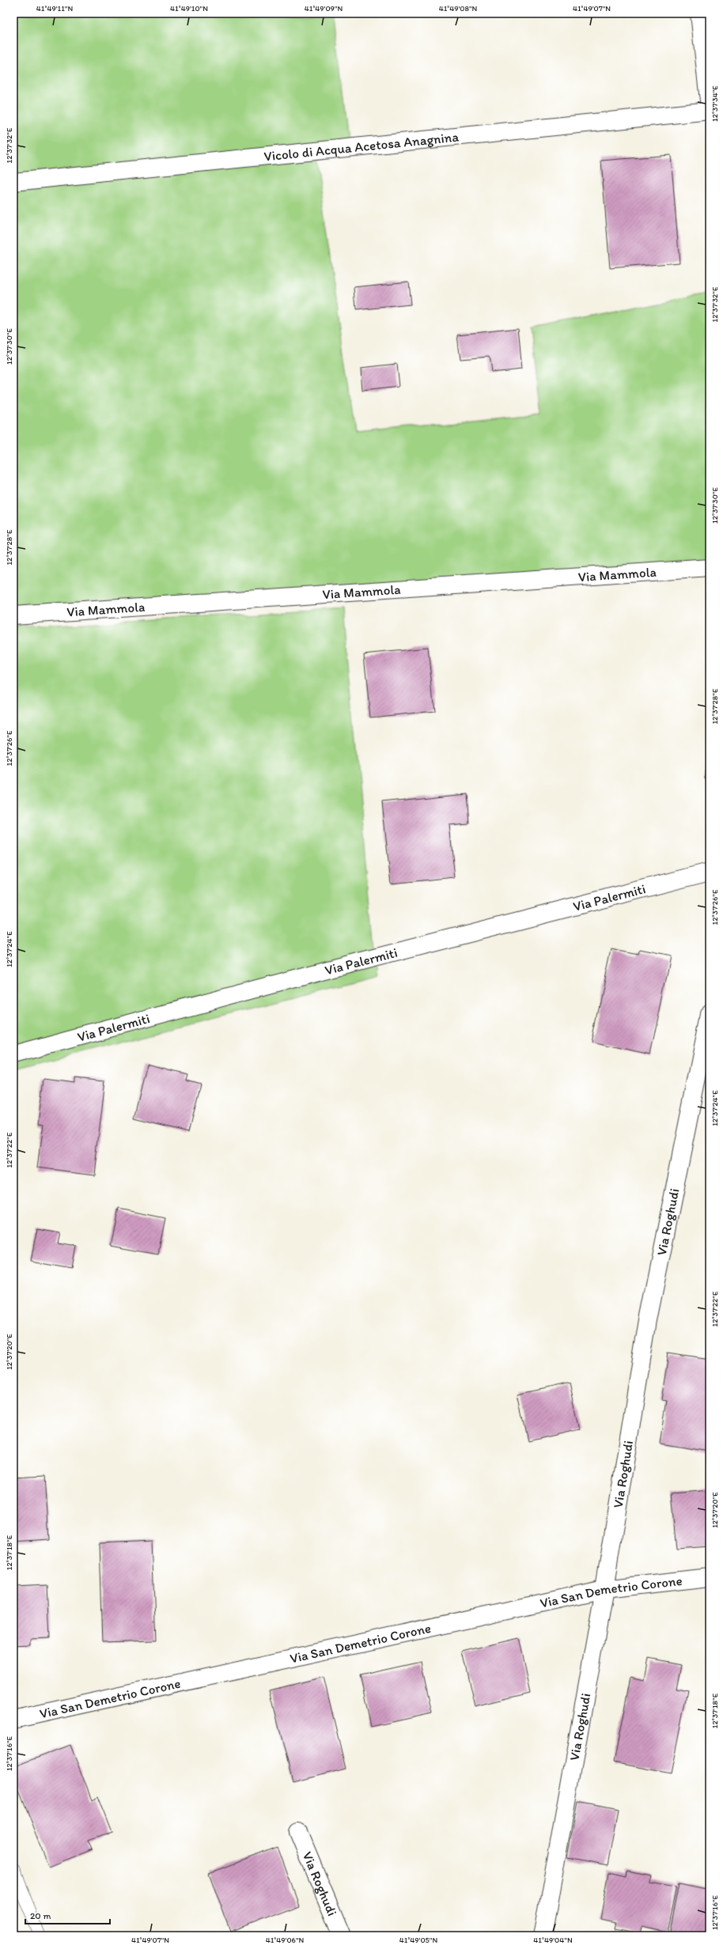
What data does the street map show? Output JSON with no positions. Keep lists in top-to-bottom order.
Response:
{
  "streets": {
    "street": [
      "Vicolo di Acqua Acetosa Anagnina",
      "Via Mammola",
      "Via Palermiti",
      "Via Roghudi",
      "Via San Demetrio Corone"
    ]
  },
  "crossings": [
    ["Via Roghudi", "Via San Demetrio Corone"]
  ],
  "scale_bar": "20 m",
  "coordinates": [
    "41°49'11\"N",
    "41°49'10\"N",
    "41°49'09\"N",
    "41°49'08\"N",
    "41°49'07\"N",
    "12°37'34\"E",
    "12°37'32\"E",
    "12°37'30\"E",
    "12°37'28\"E",
    "12°37'26\"E",
    "12°37'24\"E",
    "12°37'22\"E",
    "12°37'20\"E",
    "12°37'18\"E",
    "12°37'16\"E",
    "41°49'06\"N",
    "41°49'05\"N",
    "41°49'04\"N"
  ]
}
